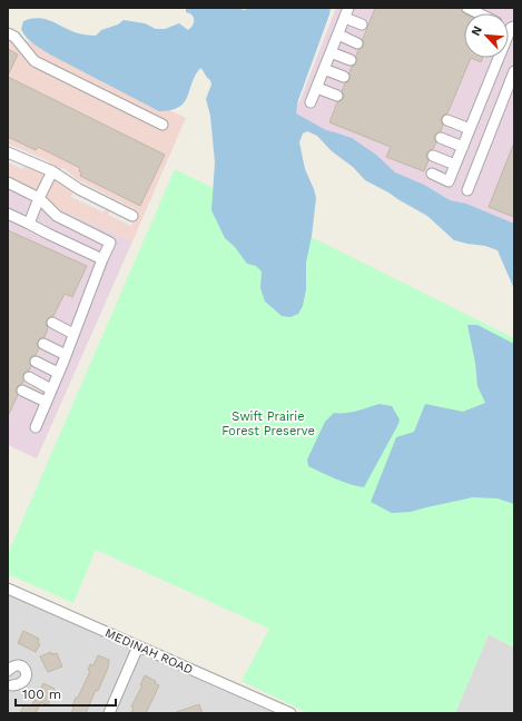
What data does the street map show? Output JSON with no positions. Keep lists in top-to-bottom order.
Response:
{
  "streets": {
    "street": ["MEDINAH ROAD"]
  },
  "parks": ["Swift Prairie Forest Preserve"],
  "scale_bar": "100 m",
  "north": "top left"
}
